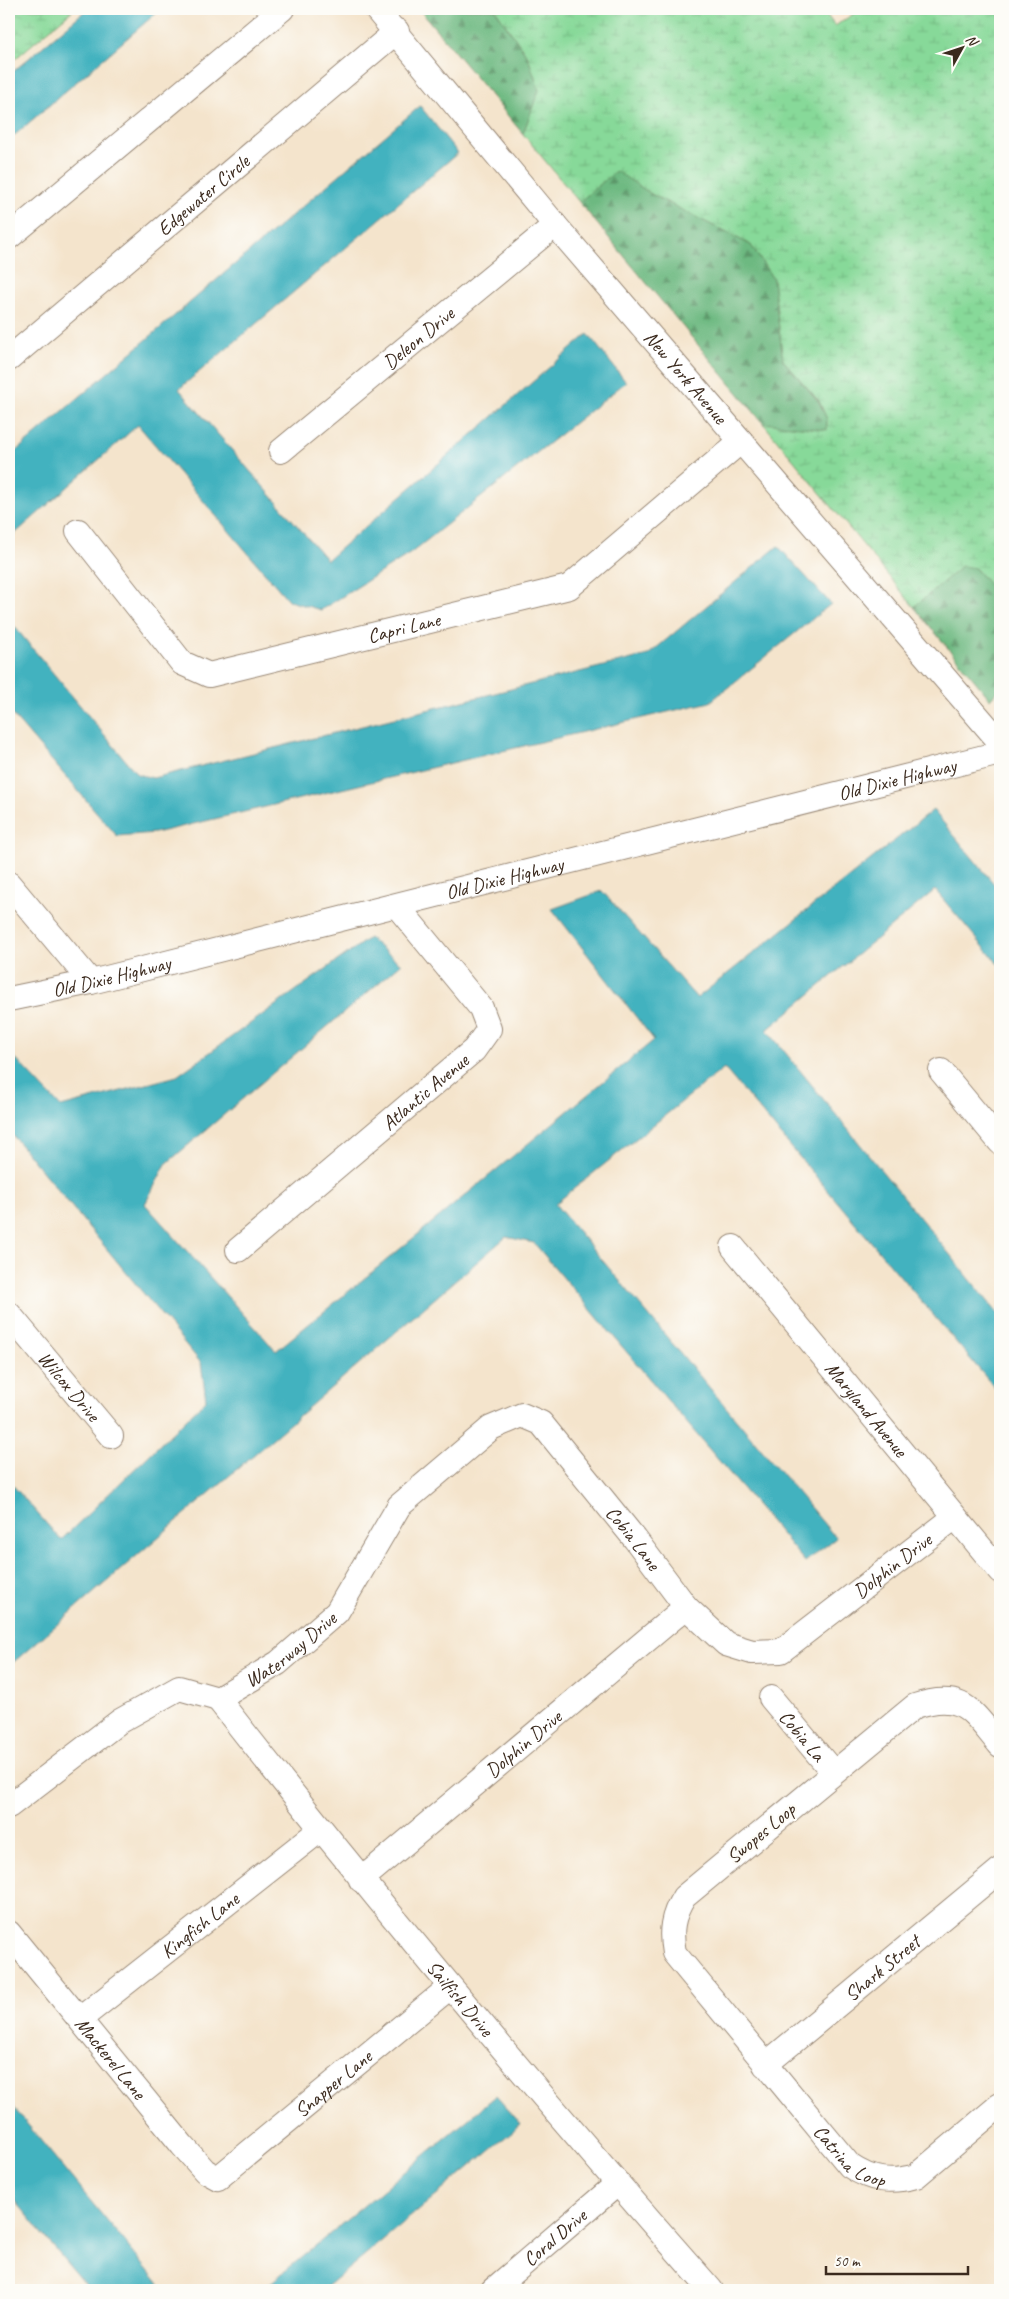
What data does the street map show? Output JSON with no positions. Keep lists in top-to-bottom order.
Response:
{
  "streets": {
    "street": [
      "Edgewater Circle",
      "Deleon Drive",
      "New York Avenue",
      "Capri Lane",
      "Old Dixie Highway",
      "Atlantic Avenue",
      "Wilcox Drive",
      "Maryland Avenue",
      "Cobia Lane",
      "Dolphin Drive",
      "Waterway Drive",
      "Cobia La",
      "Swopes Loop",
      "Kingfish Lane",
      "Shark Street",
      "Sailfish Drive",
      "Mackerel Lane",
      "Snapper Lane",
      "Catrina Loop",
      "Coral Drive"
    ]
  },
  "crossings": [
    ["Edgewater Circle", "New York Avenue"],
    ["Deleon Drive", "New York Avenue"],
    ["New York Avenue", "Capri Lane"],
    ["Old Dixie Highway", "Atlantic Avenue"],
    ["Maryland Avenue", "Dolphin Drive"],
    ["Cobia Lane", "Dolphin Drive"],
    ["Cobia Lane", "Waterway Drive"],
    ["Dolphin Drive", "Sailfish Drive"],
    ["Waterway Drive", "Sailfish Drive"],
    ["Cobia La", "Swopes Loop"],
    ["Swopes Loop", "Shark Street"],
    ["Swopes Loop", "Catrina Loop"],
    ["Kingfish Lane", "Sailfish Drive"],
    ["Kingfish Lane", "Mackerel Lane"],
    ["Shark Street", "Catrina Loop"],
    ["Sailfish Drive", "Snapper Lane"],
    ["Sailfish Drive", "Coral Drive"],
    ["Mackerel Lane", "Snapper Lane"]
  ],
  "scale_bar": "50 m",
  "north": "top right"
}
